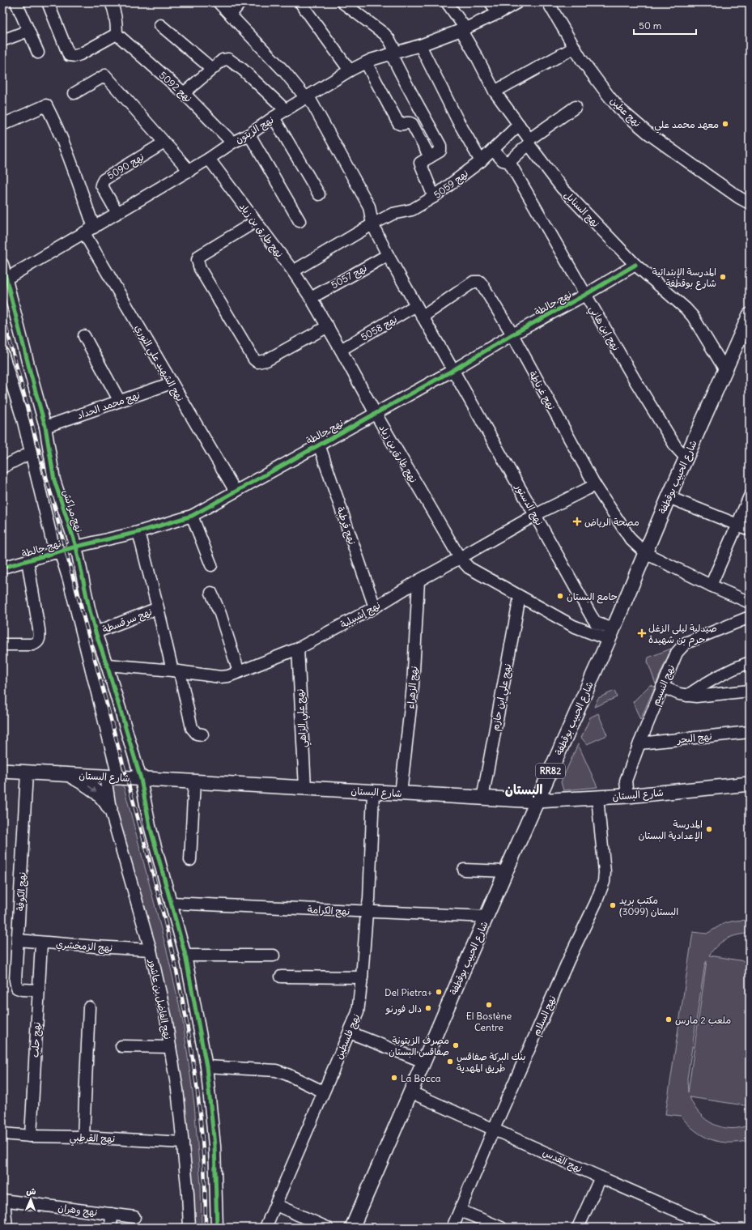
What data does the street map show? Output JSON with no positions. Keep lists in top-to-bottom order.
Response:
{
  "streets": {
    "main road": ["شارع الحبيب بوقطفة", "RR82", "شارع البستان"],
    "street": [
      "نهج 5092",
      "نهج عطين",
      "نهج الزيتون",
      "نهج 5090",
      "نهج 5059",
      "نهج السنابل",
      "نهج طارق بن زياد",
      "نهج 5057",
      "نهج جالطة",
      "نهج 5058",
      "نهج إبن هاني",
      "نهج الشهيد علي النوري",
      "نهج غرناطة",
      "نهج محمد الحداد",
      "نهج الدستور",
      "نهج مراكش",
      "نهج قرطبة",
      "نهج إشبيلية",
      "نهج سرقسطة",
      "نهج النسيم",
      "نهج الزهراء",
      "نهج علي ابن حازم",
      "نهج علي الزاهي",
      "نهج البحر",
      "نهج الكوفة",
      "نهج الكرامة",
      "نهج الزمخشري",
      "نهج الفاضل بن عاشور",
      "نهج السلام",
      "نهج فلسطين",
      "نهج حلب",
      "نهج القرطبي",
      "نهج القدس",
      "نهج وهران"
    ]
  },
  "crossings": [
    ["نهج 5092", "نهج الزيتون"],
    ["نهج الزيتون", "نهج 5090"],
    ["نهج الزيتون", "نهج السنابل"],
    ["نهج الزيتون", "نهج طارق بن زياد"],
    ["نهج الزيتون", "نهج الشهيد علي النوري"],
    ["نهج الزيتون", "نهج الدستور"],
    ["نهج الزيتون", "نهج مراكش"],
    ["نهج 5059", "نهج السنابل"],
    ["نهج 5059", "نهج طارق بن زياد"],
    ["نهج 5059", "نهج إبن هاني"],
    ["نهج 5059", "نهج الدستور"],
    ["نهج السنابل", "نهج جالطة"],
    ["نهج السنابل", "شارع الحبيب بوقطفة"],
    ["نهج طارق بن زياد", "نهج 5057"],
    ["نهج طارق بن زياد", "نهج جالطة"],
    ["نهج طارق بن زياد", "نهج 5058"],
    ["نهج طارق بن زياد", "شارع الحبيب بوقطفة"],
    ["نهج طارق بن زياد", "نهج الدستور"],
    ["نهج طارق بن زياد", "نهج إشبيلية"],
    ["نهج طارق بن زياد", "نهج علي ابن حازم"],
    ["نهج 5057", "نهج الدستور"],
    ["نهج جالطة", "نهج إبن هاني"],
    ["نهج جالطة", "نهج الشهيد علي النوري"],
    ["نهج جالطة", "نهج غرناطة"],
    ["نهج جالطة", "نهج الدستور"],
    ["نهج جالطة", "نهج مراكش"],
    ["نهج جالطة", "نهج قرطبة"],
    ["نهج جالطة", "نهج الفاضل بن عاشور"],
    ["نهج 5058", "نهج الدستور"],
    ["نهج إبن هاني", "شارع الحبيب بوقطفة"],
    ["نهج الشهيد علي النوري", "نهج محمد الحداد"],
    ["نهج غرناطة", "شارع الحبيب بوقطفة"],
    ["نهج غرناطة", "نهج الدستور"],
    ["نهج غرناطة", "نهج إشبيلية"],
    ["نهج محمد الحداد", "نهج مراكش"],
    ["شارع الحبيب بوقطفة", "نهج الدستور"],
    ["شارع الحبيب بوقطفة", "شارع البستان"],
    ["شارع الحبيب بوقطفة", "نهج الكرامة"],
    ["شارع الحبيب بوقطفة", "نهج القدس"],
    ["نهج الدستور", "نهج إشبيلية"],
    ["نهج مراكش", "نهج إشبيلية"],
    ["نهج مراكش", "نهج سرقسطة"],
    ["نهج مراكش", "شارع البستان"],
    ["نهج مراكش", "نهج الكرامة"],
    ["نهج قرطبة", "نهج إشبيلية"],
    ["نهج إشبيلية", "نهج الزهراء"],
    ["نهج إشبيلية", "نهج علي الزاهي"],
    ["نهج النسيم", "نهج البحر"],
    ["نهج النسيم", "شارع البستان"],
    ["نهج الزهراء", "شارع البستان"],
    ["نهج علي ابن حازم", "شارع البستان"],
    ["نهج علي الزاهي", "شارع البستان"],
    ["شارع البستان", "نهج الكوفة"],
    ["شارع البستان", "نهج الفاضل بن عاشور"],
    ["شارع البستان", "نهج السلام"],
    ["شارع البستان", "نهج فلسطين"],
    ["نهج الكوفة", "نهج الزمخشري"],
    ["نهج الكوفة", "نهج حلب"],
    ["نهج الكرامة", "نهج فلسطين"],
    ["نهج الزمخشري", "نهج الفاضل بن عاشور"],
    ["نهج الزمخشري", "نهج حلب"],
    ["نهج الفاضل بن عاشور", "نهج القرطبي"],
    ["نهج السلام", "نهج القدس"],
    ["نهج حلب", "نهج القرطبي"]
  ],
  "districts": ["البستان"],
  "places": {
    "other": [
      "معهد محمد علي",
      "المدرسة الإبتدائية شارع بوقطفة",
      "جامع البستان",
      "المدرسة الإعدادية البستان",
      "مكتب بريد البستان (3099)",
      "Del Pietra+",
      "El Bostène Centre",
      "دال فورنو",
      "ملعب 2 مارس",
      "مصرف الزيتونة صفاقس البستان",
      "بنك البركة صفاقس طريق المهدية",
      "La Bocca"
    ],
    "health": ["مصحة الرياض", "صيدلية ليلى الزغل حرم بن شهيدة"]
  },
  "scale_bar": "50 m",
  "north": "top"
}
